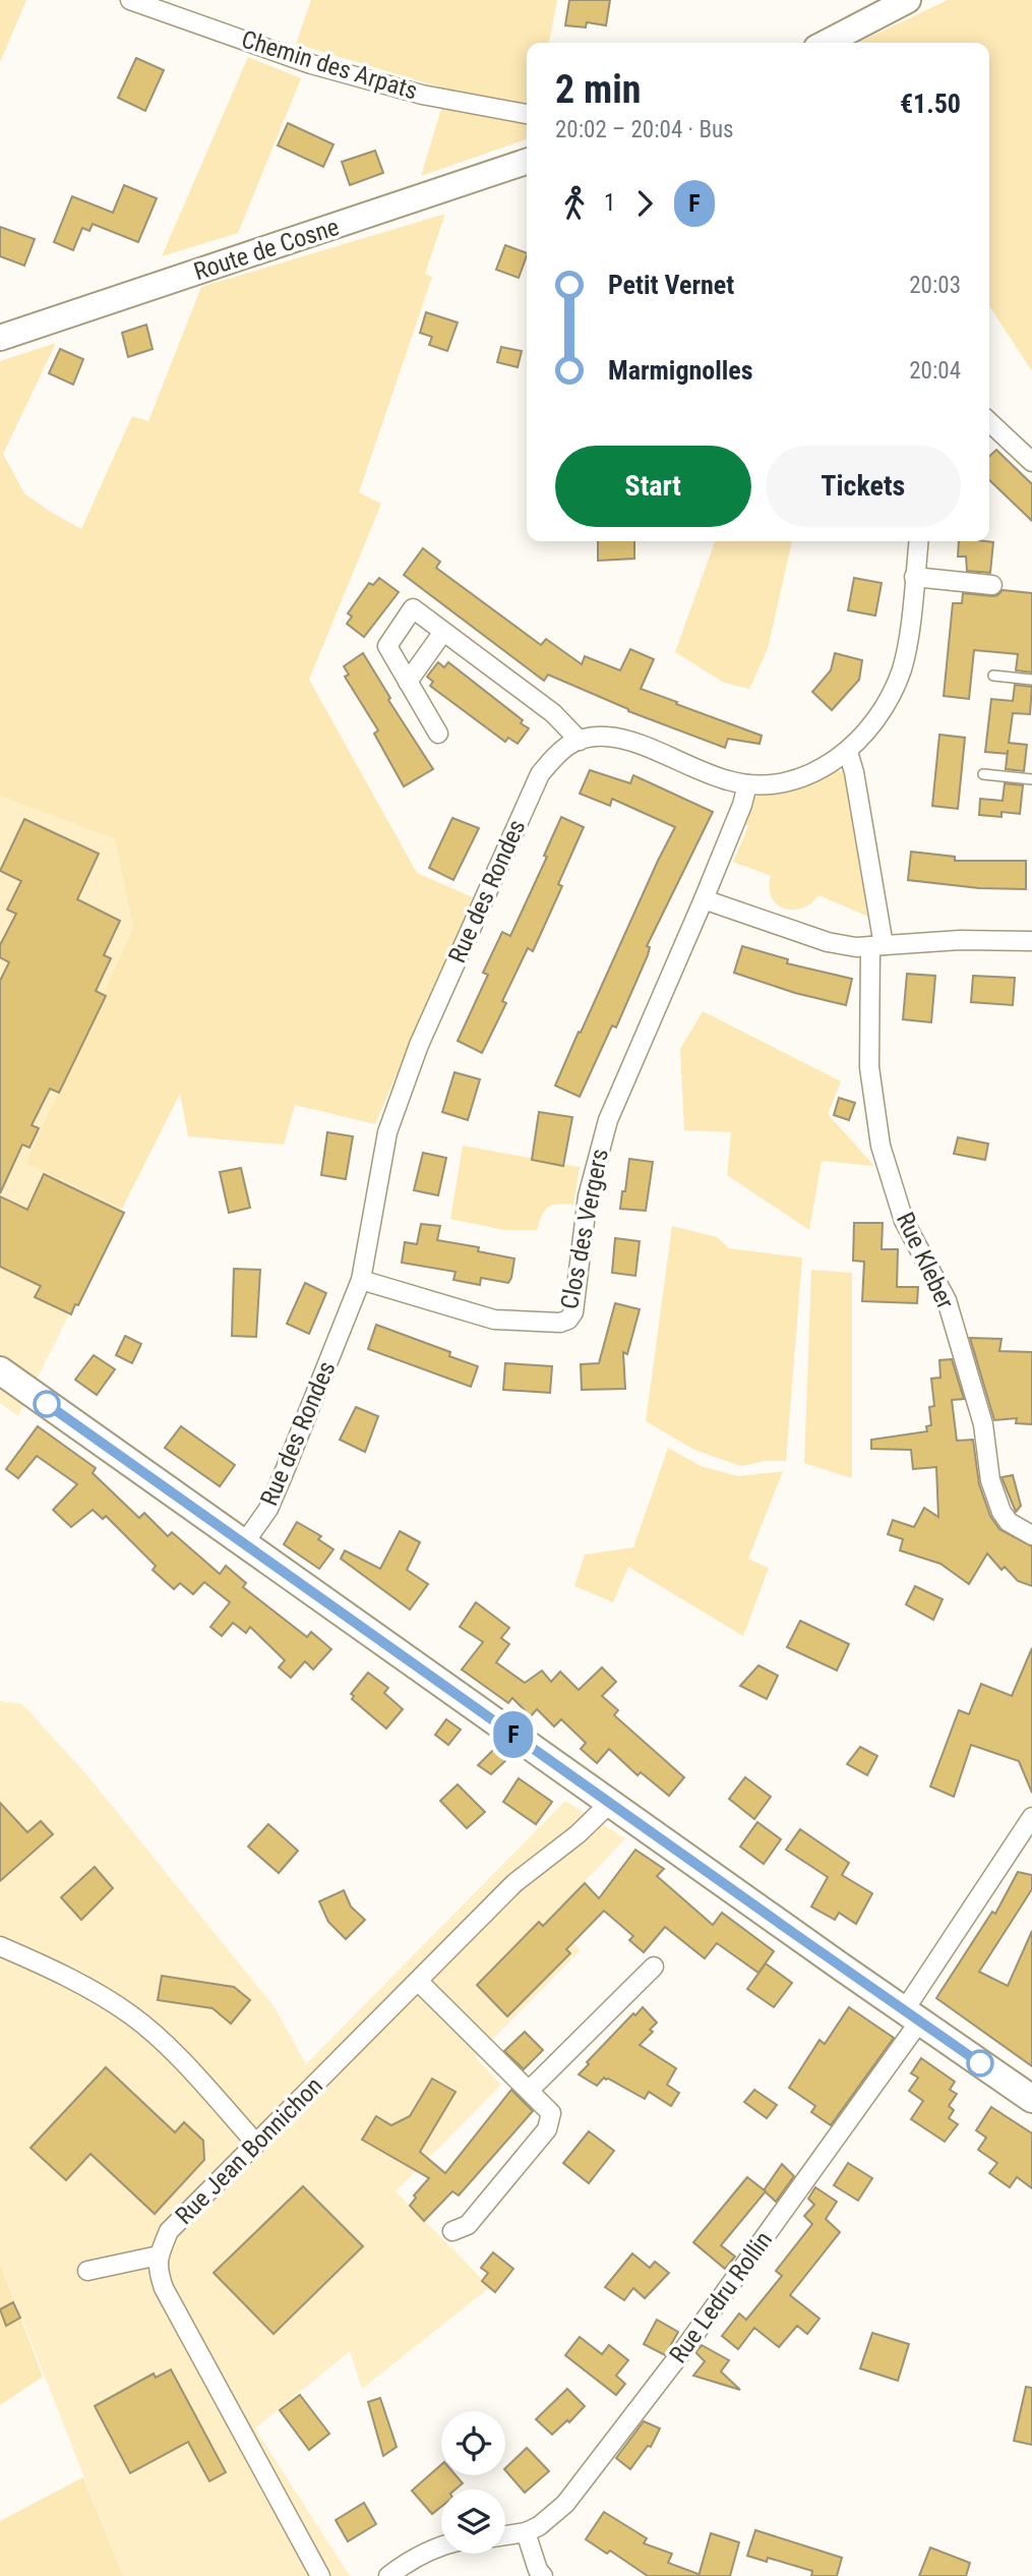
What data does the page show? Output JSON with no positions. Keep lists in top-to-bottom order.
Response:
{
  "streets": {
    "main road": ["Route de Cosne"],
    "street": [
      "Chemin des Arpats",
      "Rue des Rondes",
      "Clos des Vergers",
      "Rue Kleber",
      "Rue Jean Bonnichon",
      "Rue Ledru Rollin"
    ]
  },
  "crossings": [
    ["Rue des Rondes", "Clos des Vergers"]
  ],
  "lines": ["bus line F"],
  "page": {
    "on_map": "F",
    "heading": ["2 min", "20:02 – 20:04 · Bus", "€1.50"],
    "legs": ["1", "F"],
    "list": [
      {
        "name": "Petit Vernet",
        "value": "20:03"
      },
      {
        "name": "Marmignolles",
        "value": "20:04"
      }
    ],
    "buttons": ["Start", "Tickets"]
  }
}
